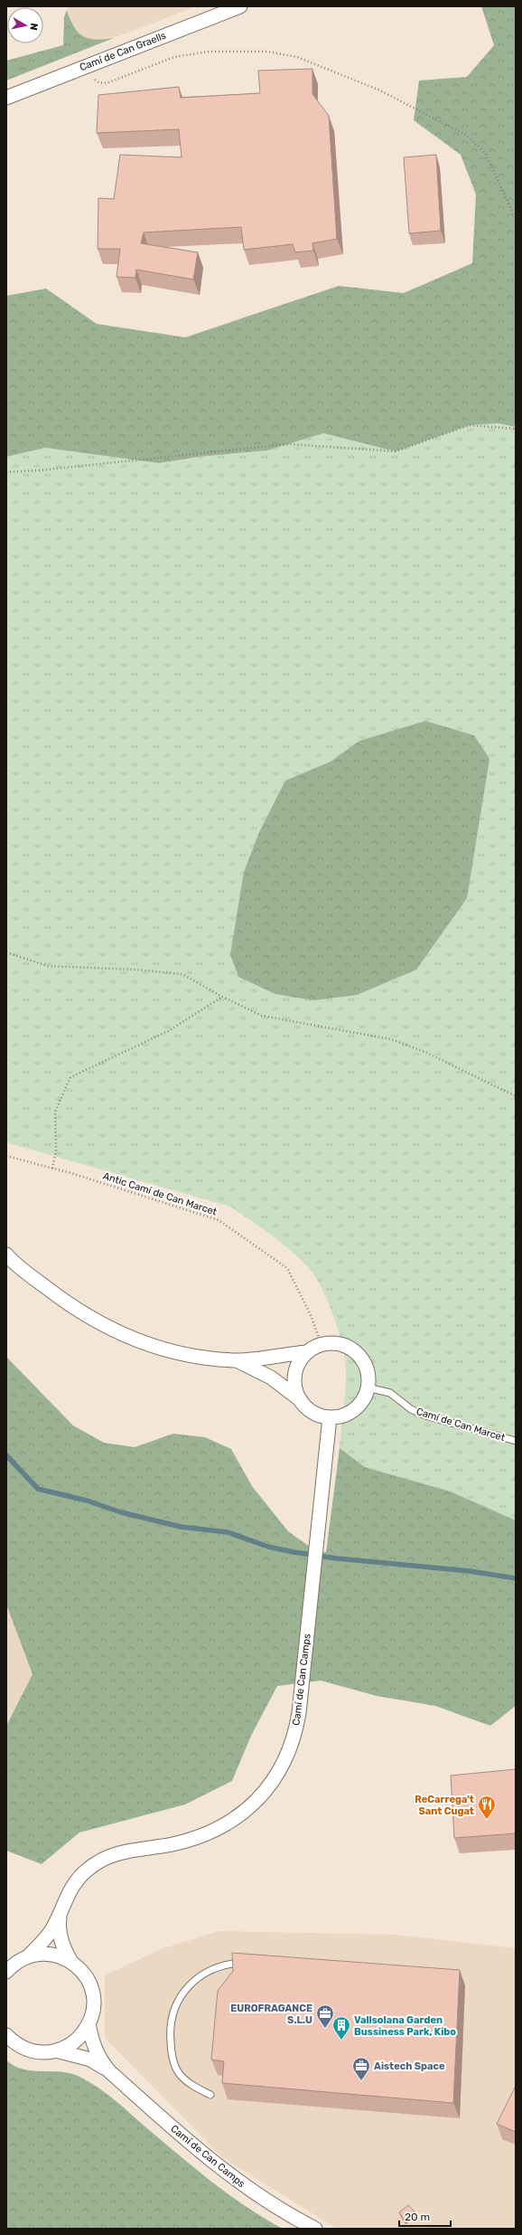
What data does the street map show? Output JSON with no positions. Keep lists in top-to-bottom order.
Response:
{
  "streets": {
    "street": ["Camí de Can Graells", "Camí de Can Camps"],
    "lane": ["Camí de Can Marcet"],
    "path": ["Antic Camí de Can Marcet"]
  },
  "crossings": [
    ["Antic Camí de Can Marcet", "Camí de Can Marcet"],
    ["Antic Camí de Can Marcet", "Camí de Can Camps"],
    ["Camí de Can Marcet", "Camí de Can Camps"]
  ],
  "places": {
    "restaurant": ["ReCarrega't Sant Cugat"],
    "office": ["EUROFRAGANCE S.L.U", "Aistech Space"],
    "building": ["Vallsolana Garden Bussiness Park, Kibo"]
  },
  "scale_bar": "20 m",
  "north": "right"
}
